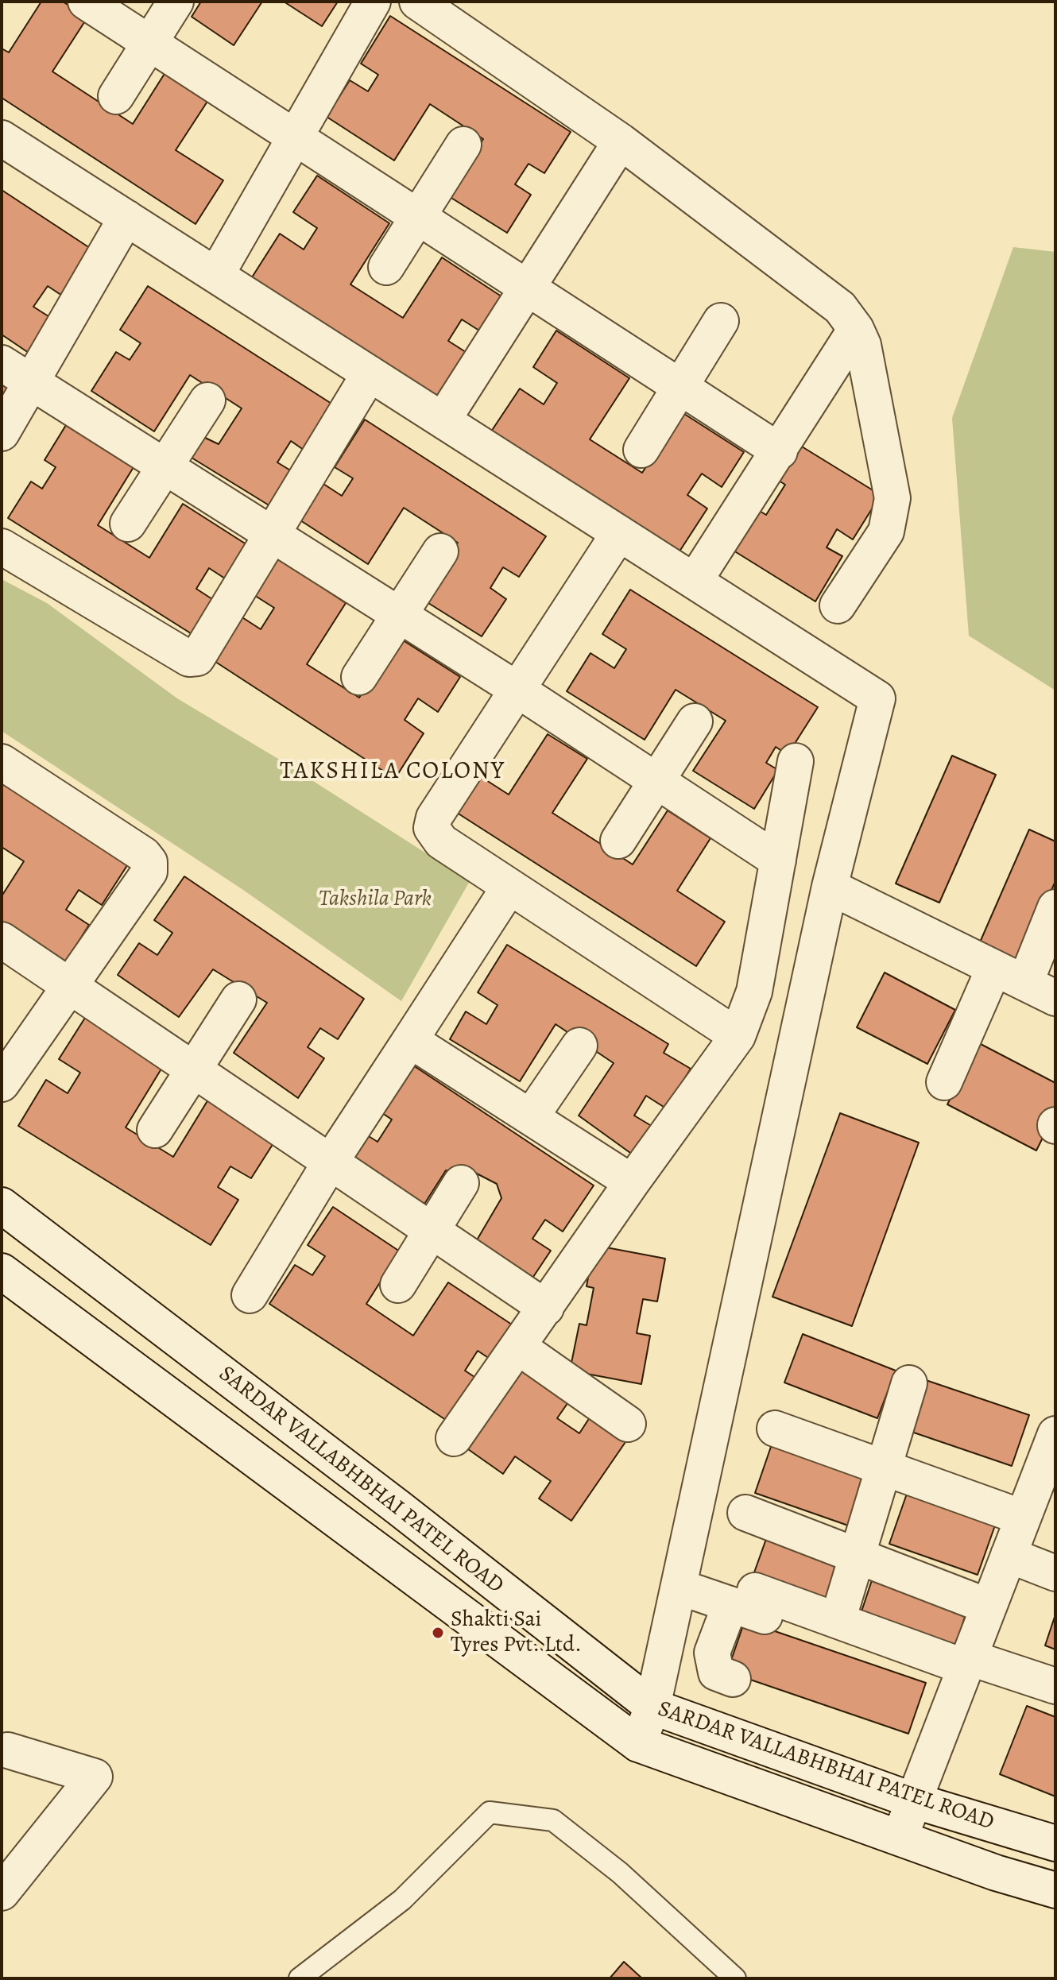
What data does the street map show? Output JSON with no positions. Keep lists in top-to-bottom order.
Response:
{
  "streets": {
    "street": ["SARDAR VALLABHBHAI PATEL ROAD"]
  },
  "districts": ["TAKSHILA COLONY"],
  "parks": ["Takshila Park"],
  "places": ["Shakti Sai Tyres Pvt. Ltd."]
}
